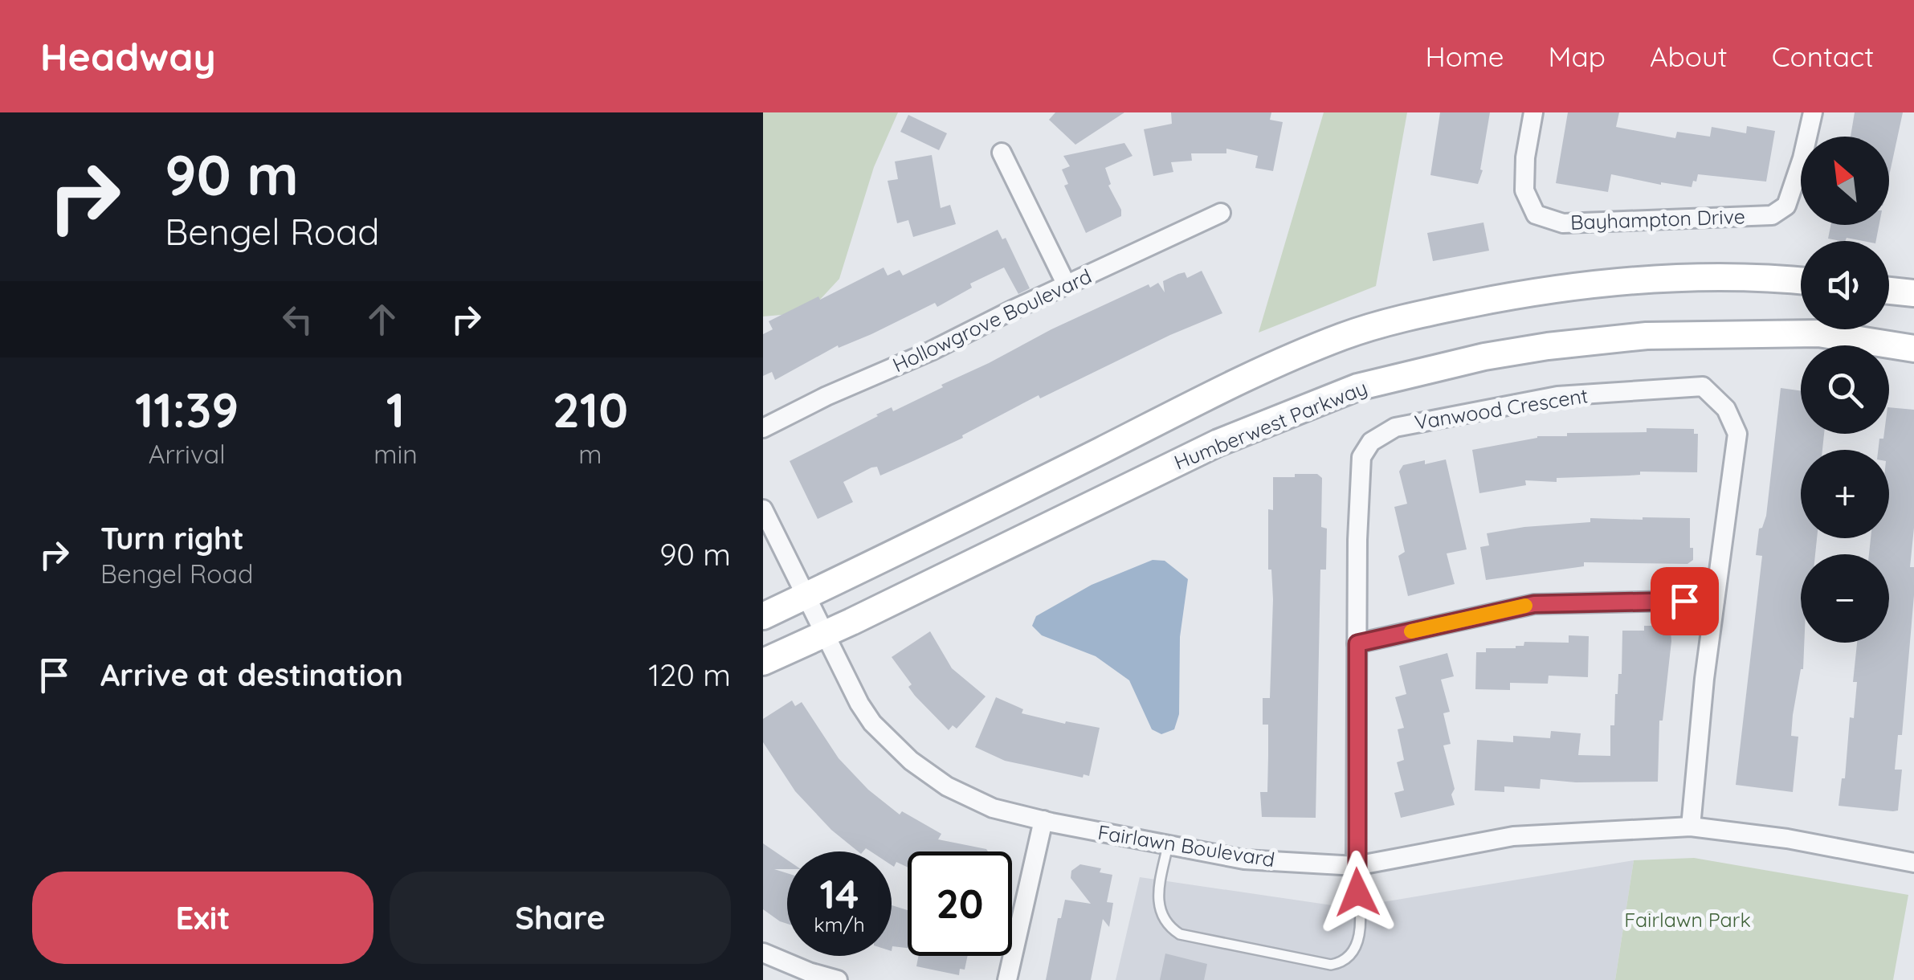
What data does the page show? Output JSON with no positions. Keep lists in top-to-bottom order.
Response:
{
  "streets": {
    "main road": ["Humberwest Parkway"],
    "street": [
      "Bayhampton Drive",
      "Hollowgrove Boulevard",
      "Vanwood Crescent",
      "Fairlawn Boulevard"
    ]
  },
  "crossings": [
    ["Vanwood Crescent", "Fairlawn Boulevard"],
    ["Humberwest Parkway", "Fairlawn Boulevard"]
  ],
  "parks": ["Fairlawn Park"],
  "north": "top left",
  "page": {
    "header": "Headway",
    "nav": [
      "Home",
      "Map",
      "About",
      "Contact"
    ],
    "turn": ["90 m", "Bengel Road"],
    "map_buttons": ["+", "−"],
    "eta": [
      "11:39",
      "Arrival",
      "1",
      "min",
      "210",
      "m"
    ],
    "list": [
      {
        "name": "Turn right",
        "note": "Bengel Road",
        "value": "90 m"
      },
      {
        "name": "Arrive at destination",
        "value": "120 m"
      }
    ],
    "speed": "14 km/h",
    "limit": "20",
    "buttons": ["Exit", "Share"]
  }
}
